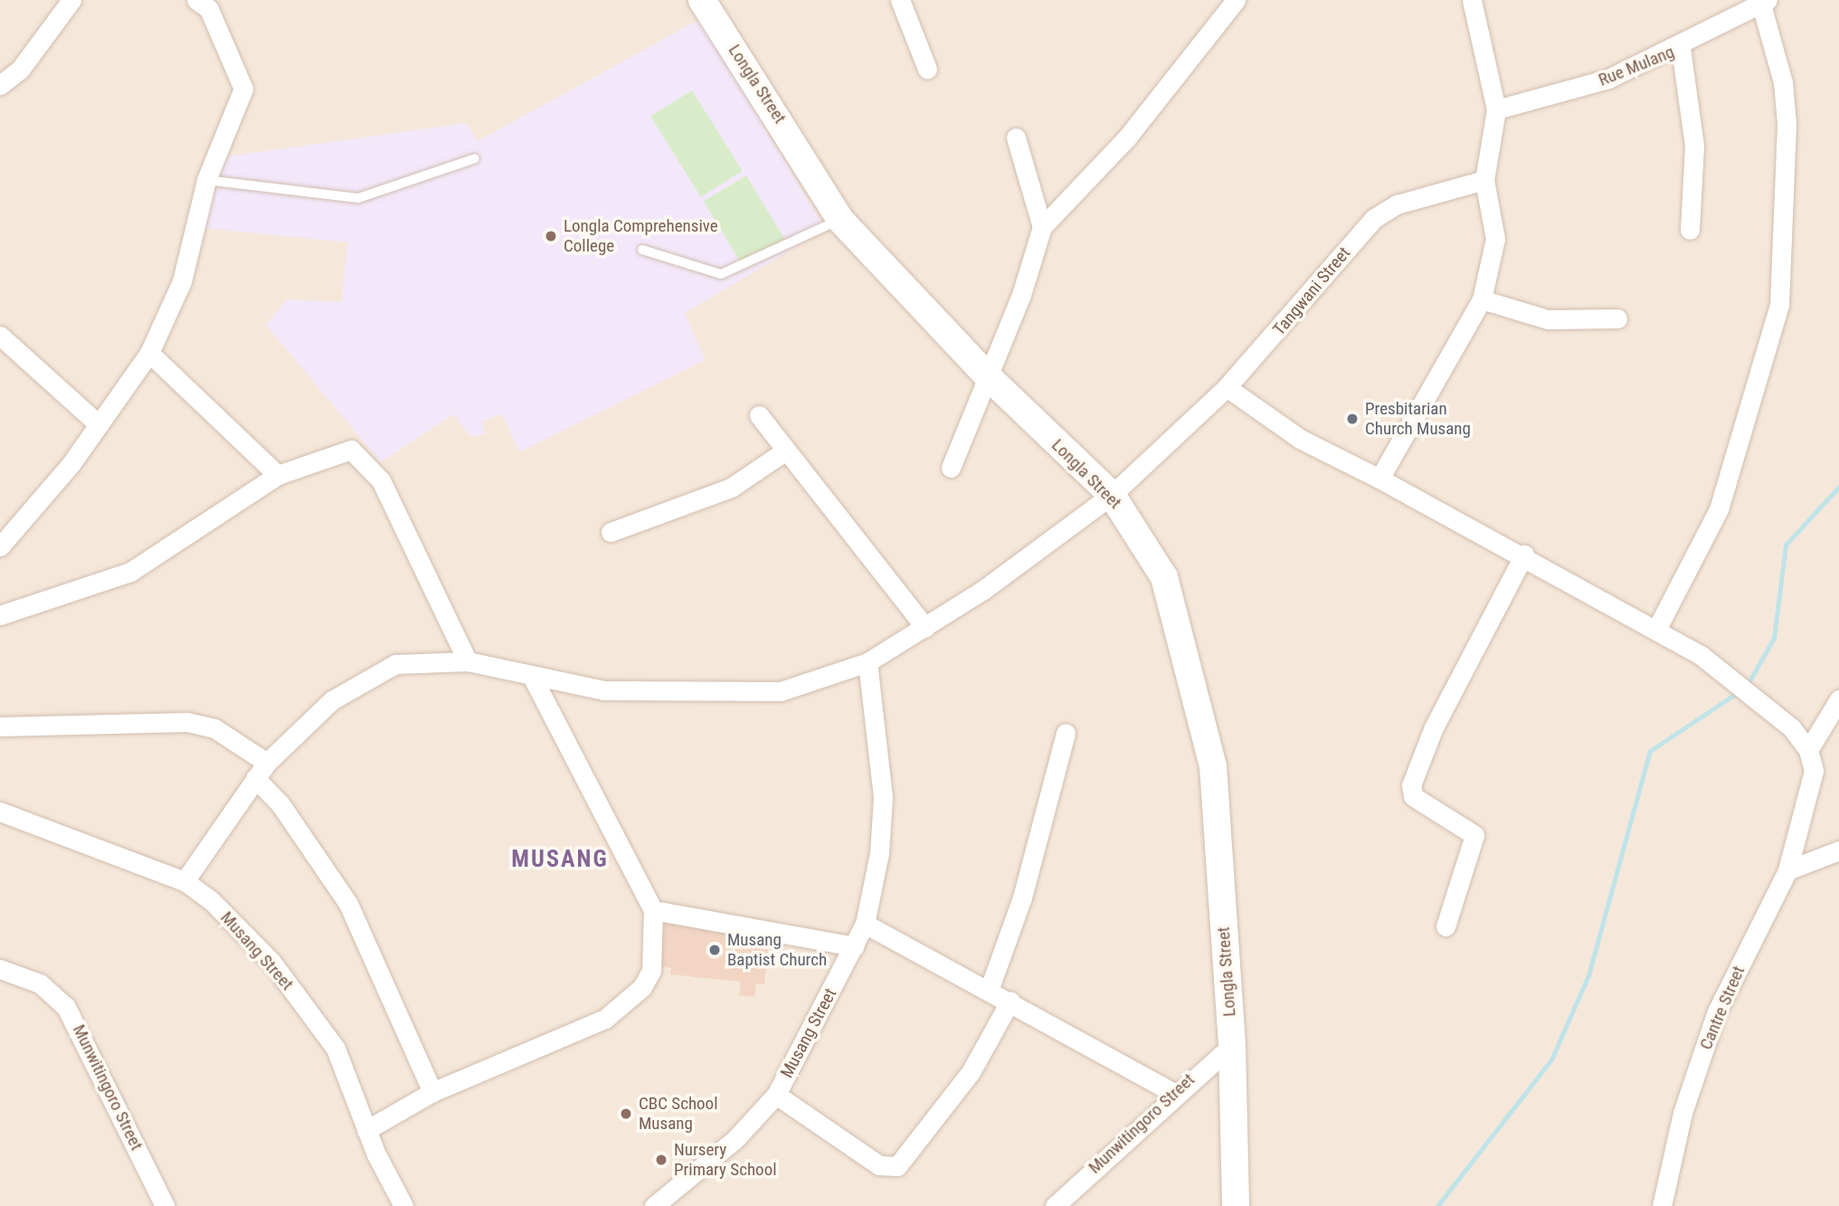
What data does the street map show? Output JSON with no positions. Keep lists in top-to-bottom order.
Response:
{
  "streets": {
    "main road": ["Longla Street"],
    "street": [
      "Rue Mulang",
      "Tangwani Street",
      "Musang Street",
      "Cantre Street",
      "Munwitingoro Street"
    ]
  },
  "crossings": [
    ["Longla Street", "Tangwani Street"],
    ["Longla Street", "Munwitingoro Street"],
    ["Tangwani Street", "Musang Street"]
  ],
  "districts": ["MUSANG"],
  "places": [
    "Longla Comprehensive College",
    "Presbitarian Church Musang",
    "Musang Baptist Church",
    "CBC School Musang",
    "Nursery Primary School"
  ]
}
